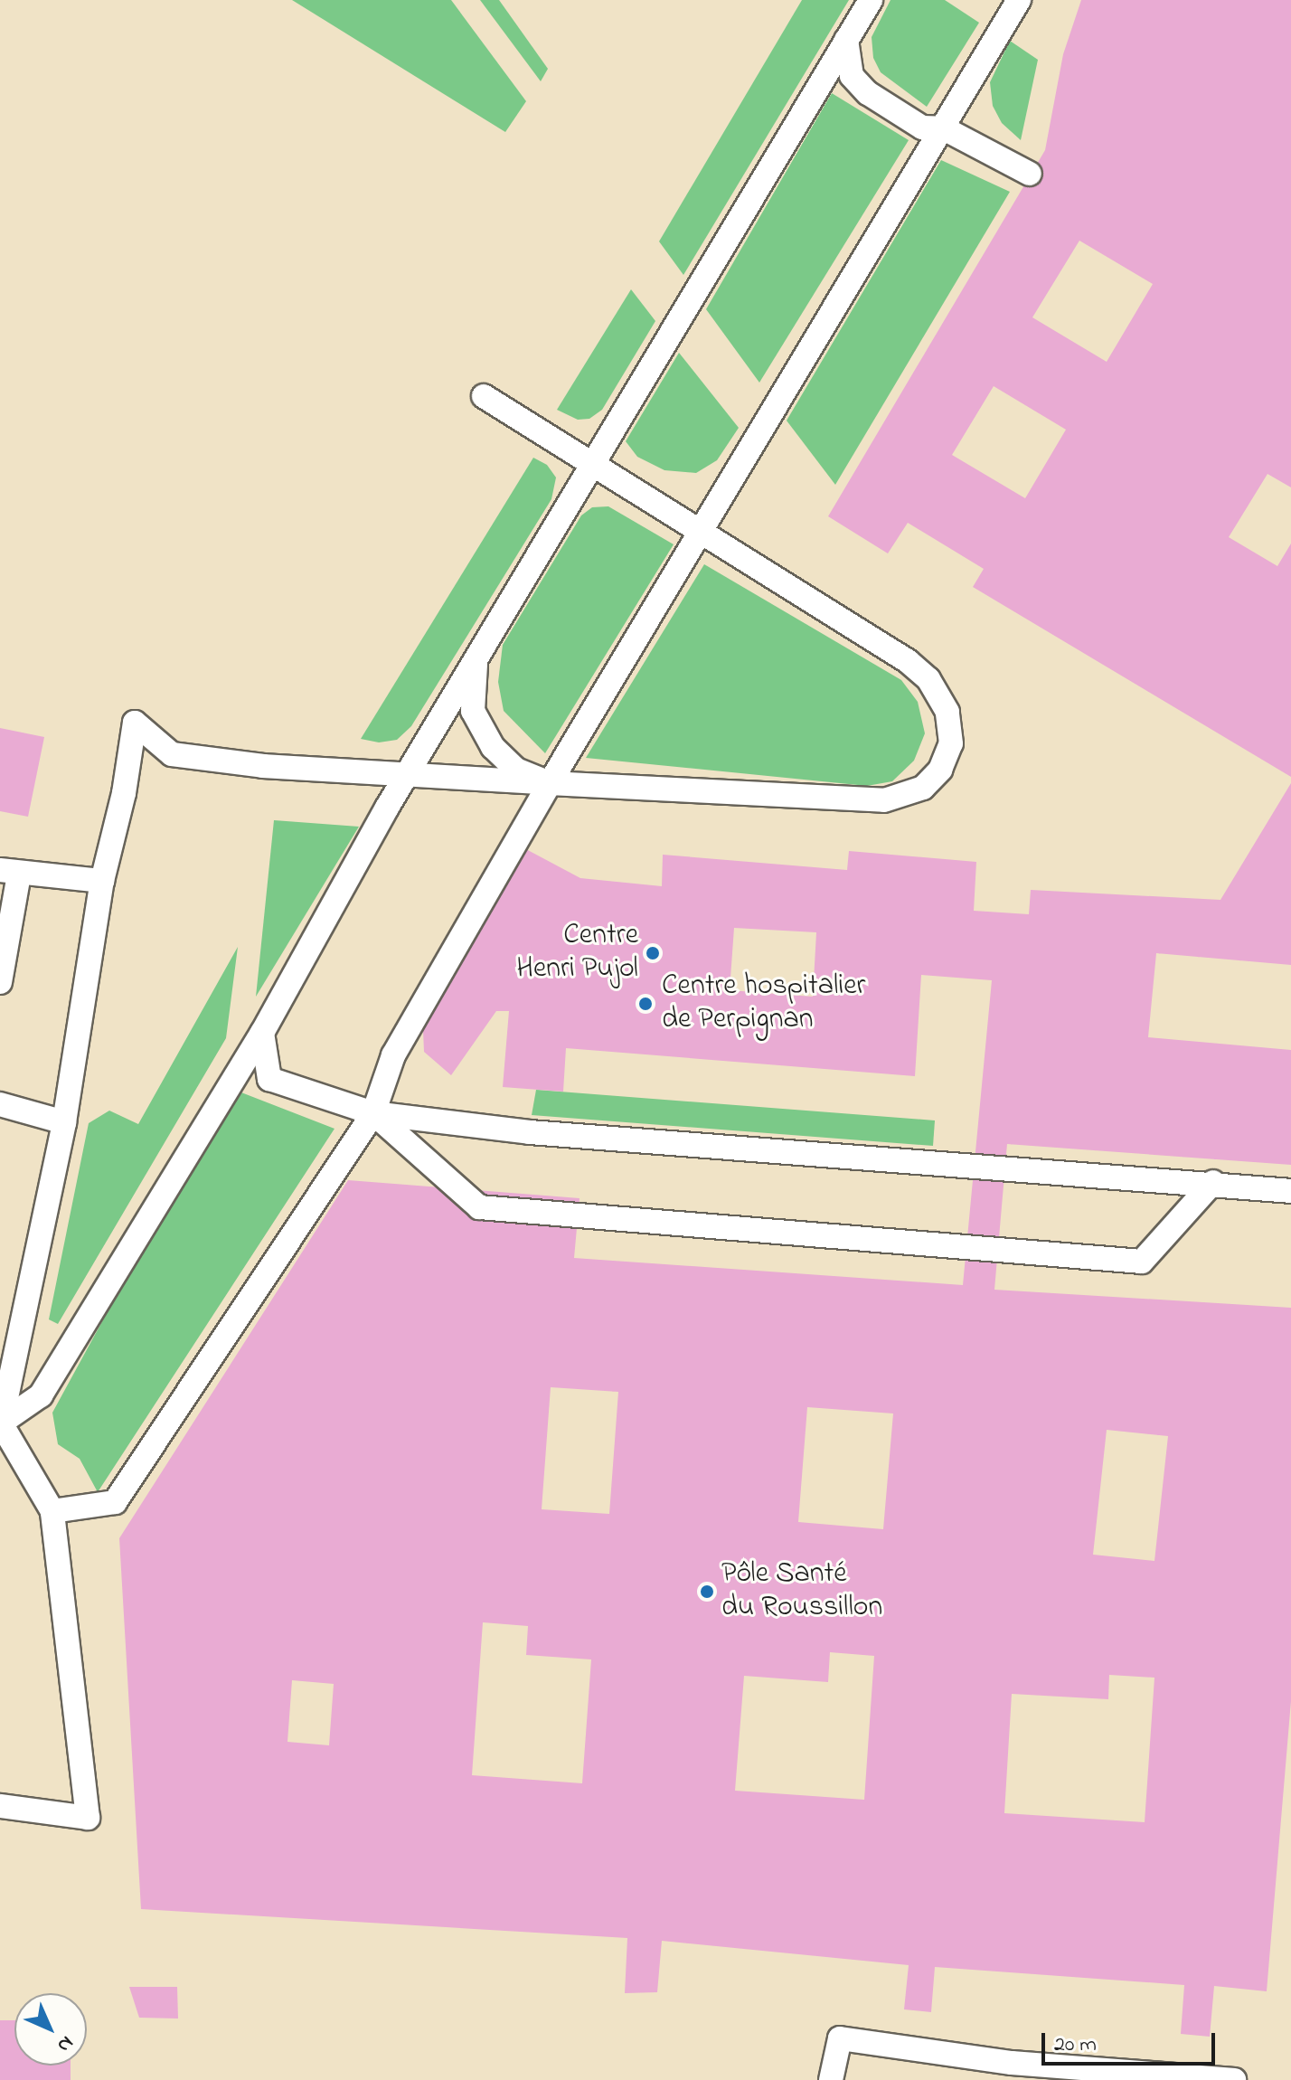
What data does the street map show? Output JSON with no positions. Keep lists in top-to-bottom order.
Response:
{
  "places": ["Centre Henri Pujol", "Centre hospitalier de Perpignan", "Pôle Santé du Roussillon"],
  "scale_bar": "20 m",
  "north": "bottom right"
}
